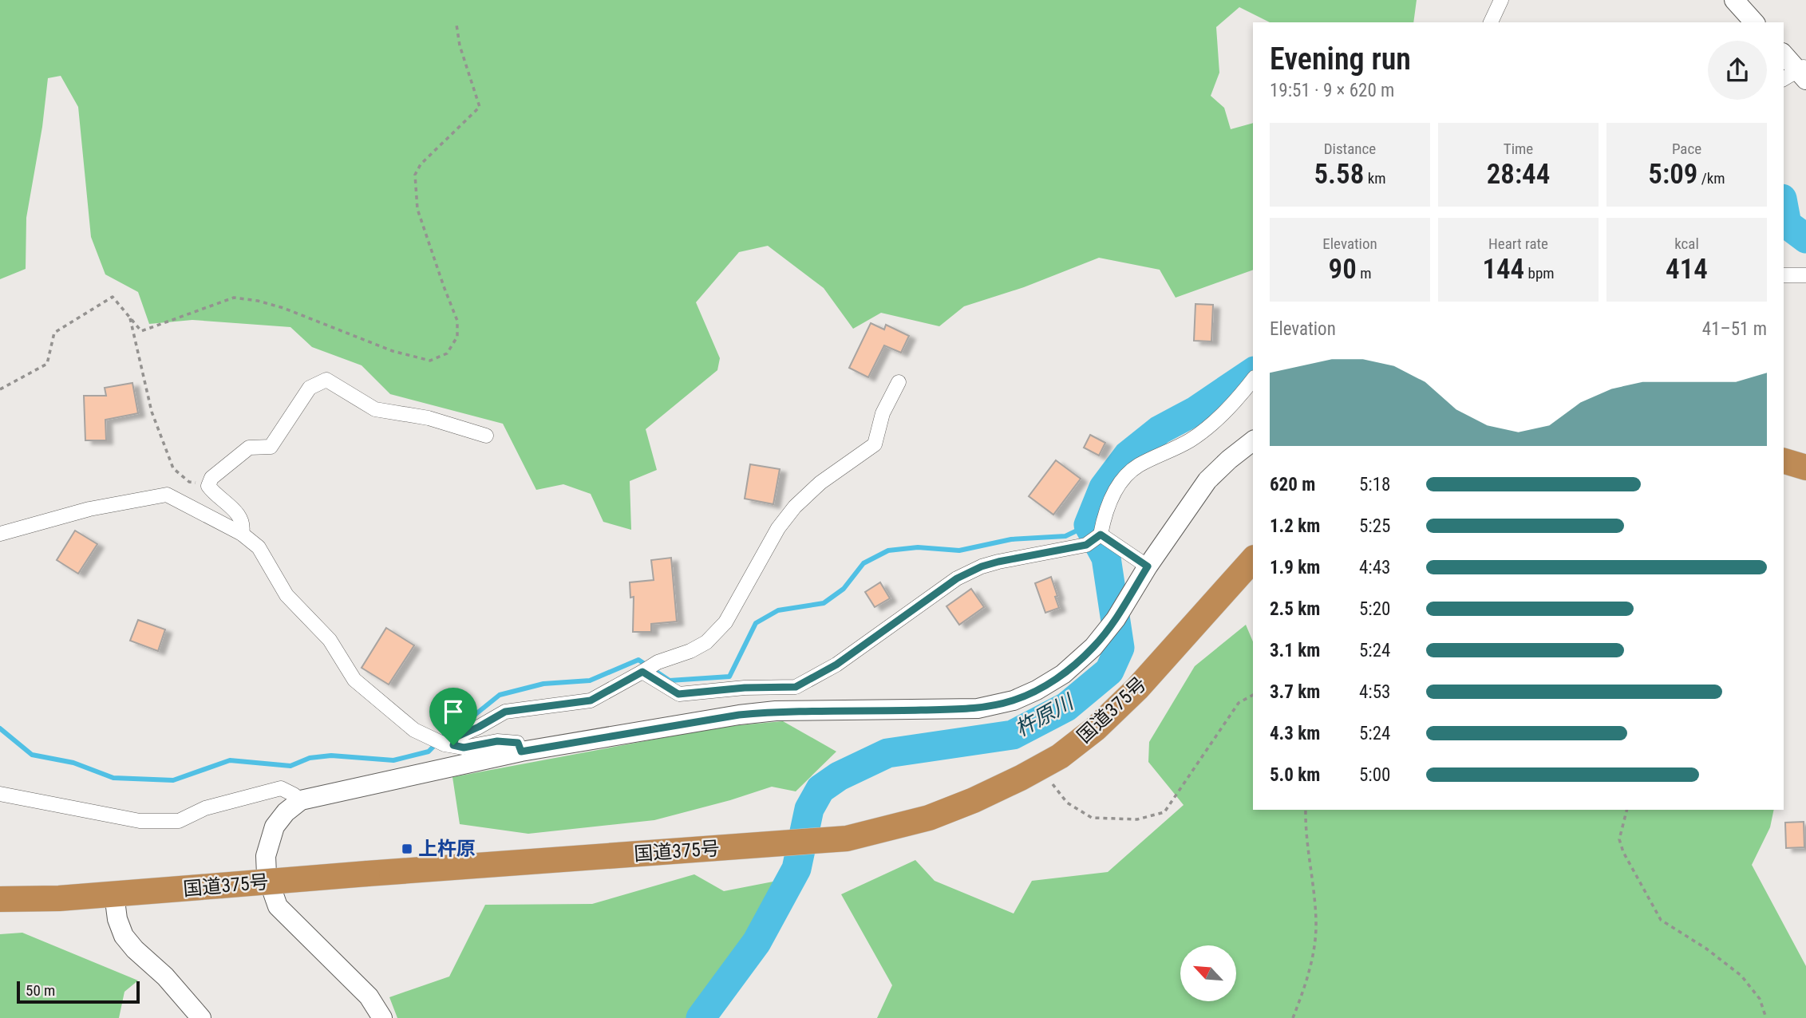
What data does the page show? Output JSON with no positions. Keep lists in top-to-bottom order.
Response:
{
  "streets": {
    "highway": ["国道375号"]
  },
  "water": ["杵原川"],
  "places": {
    "transit": ["上杵原"]
  },
  "scale_bar": "50 m",
  "north": "top left",
  "page": {
    "heading": ["Evening run", "19:51 · 9 × 620 m"],
    "stats": [
      ["Distance", "5.58 km"],
      ["Time", "28:44"],
      ["Pace", "5:09 /km"],
      ["Elevation", "90 m"],
      ["Heart rate", "144 bpm"],
      ["kcal", "414"]
    ],
    "chart": ["Elevation", "41–51 m"],
    "list": [
      {
        "name": "620 m",
        "note": "5:18"
      },
      {
        "name": "1.2 km",
        "note": "5:25"
      },
      {
        "name": "1.9 km",
        "note": "4:43"
      },
      {
        "name": "2.5 km",
        "note": "5:20"
      },
      {
        "name": "3.1 km",
        "note": "5:24"
      },
      {
        "name": "3.7 km",
        "note": "4:53"
      },
      {
        "name": "4.3 km",
        "note": "5:24"
      },
      {
        "name": "5.0 km",
        "note": "5:00"
      }
    ],
    "scale": "50 m"
  }
}
